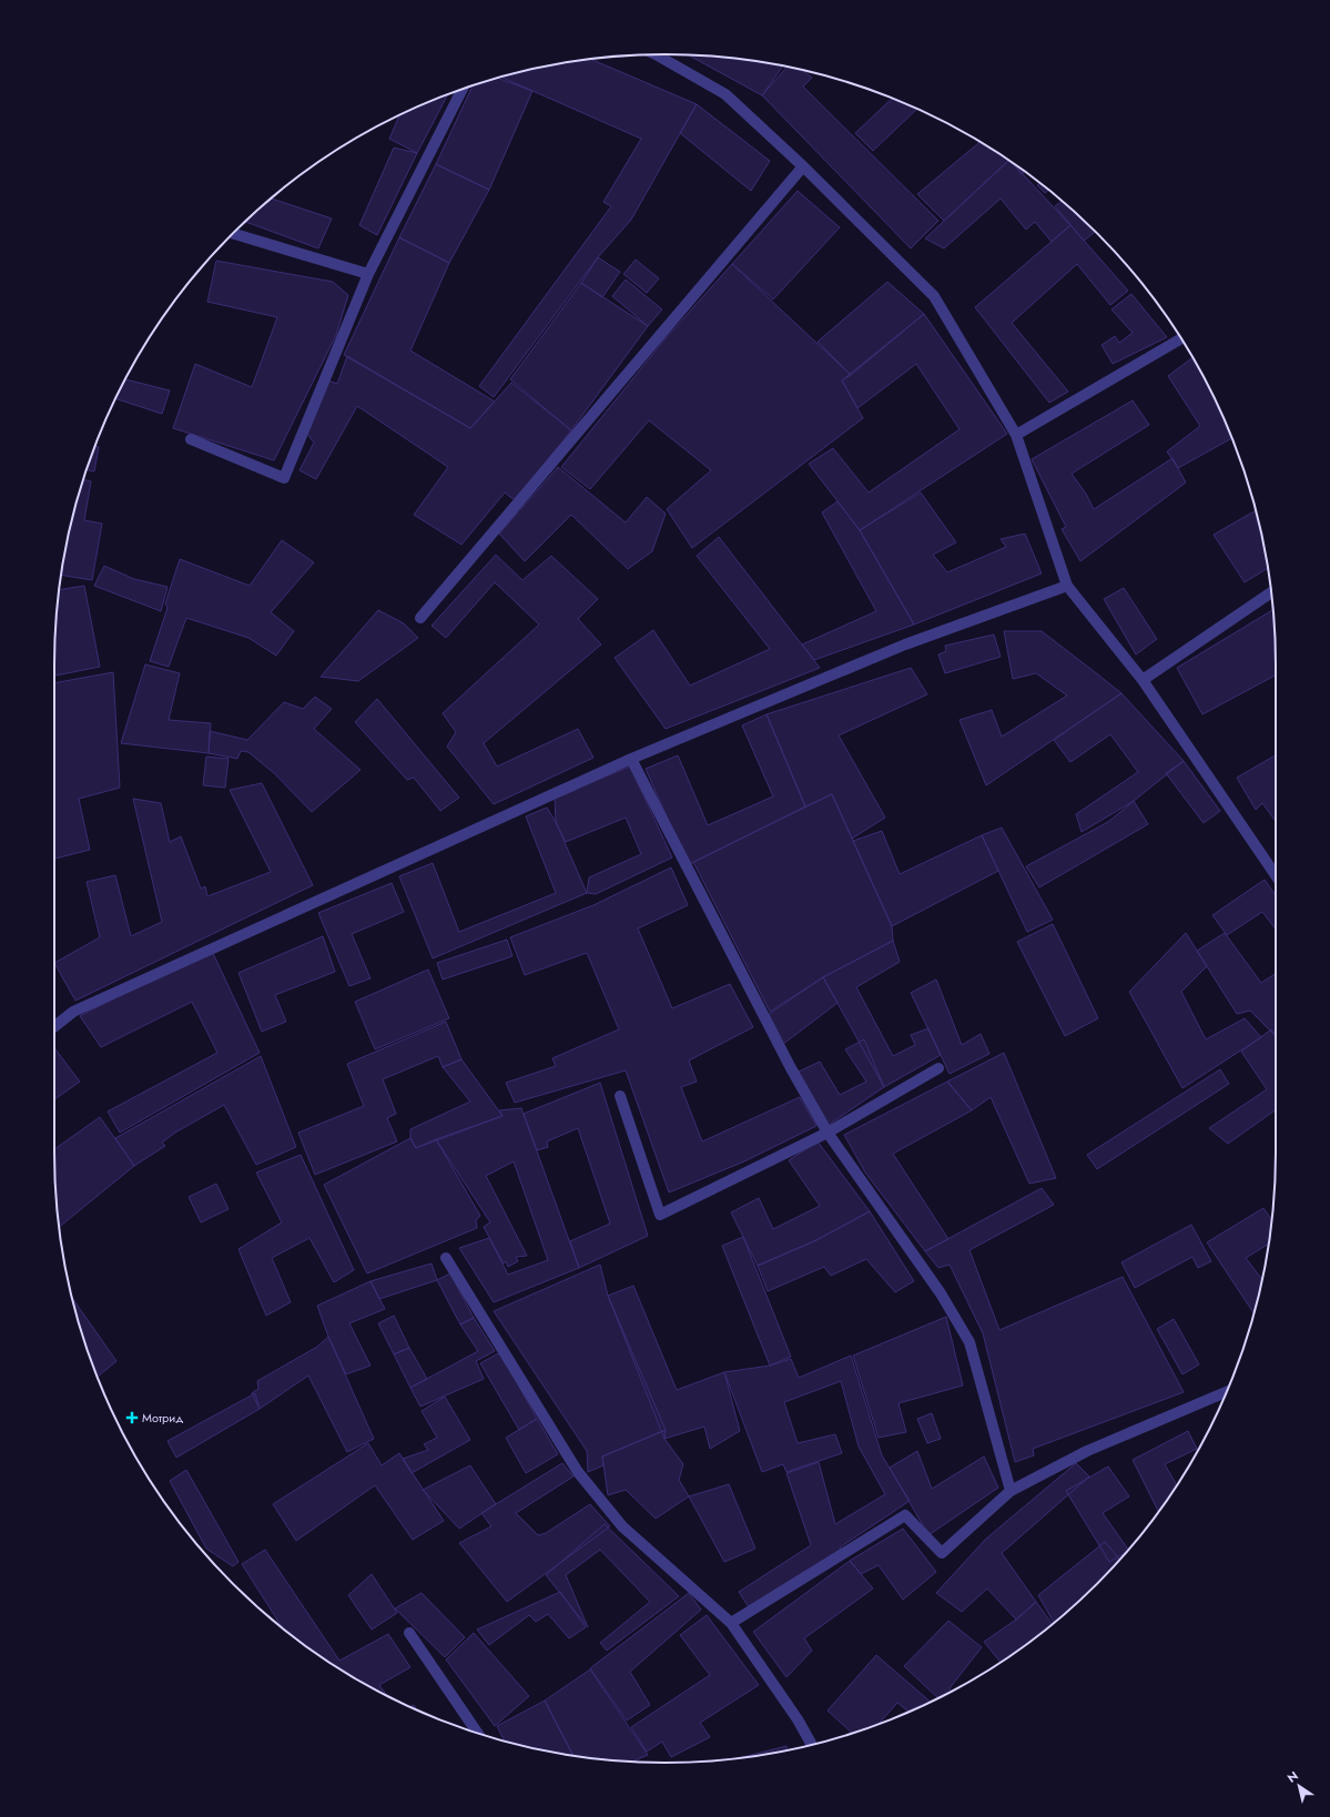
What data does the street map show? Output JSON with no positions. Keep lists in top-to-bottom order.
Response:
{
  "places": {
    "health": ["Мотрид"]
  },
  "north": "top left"
}
